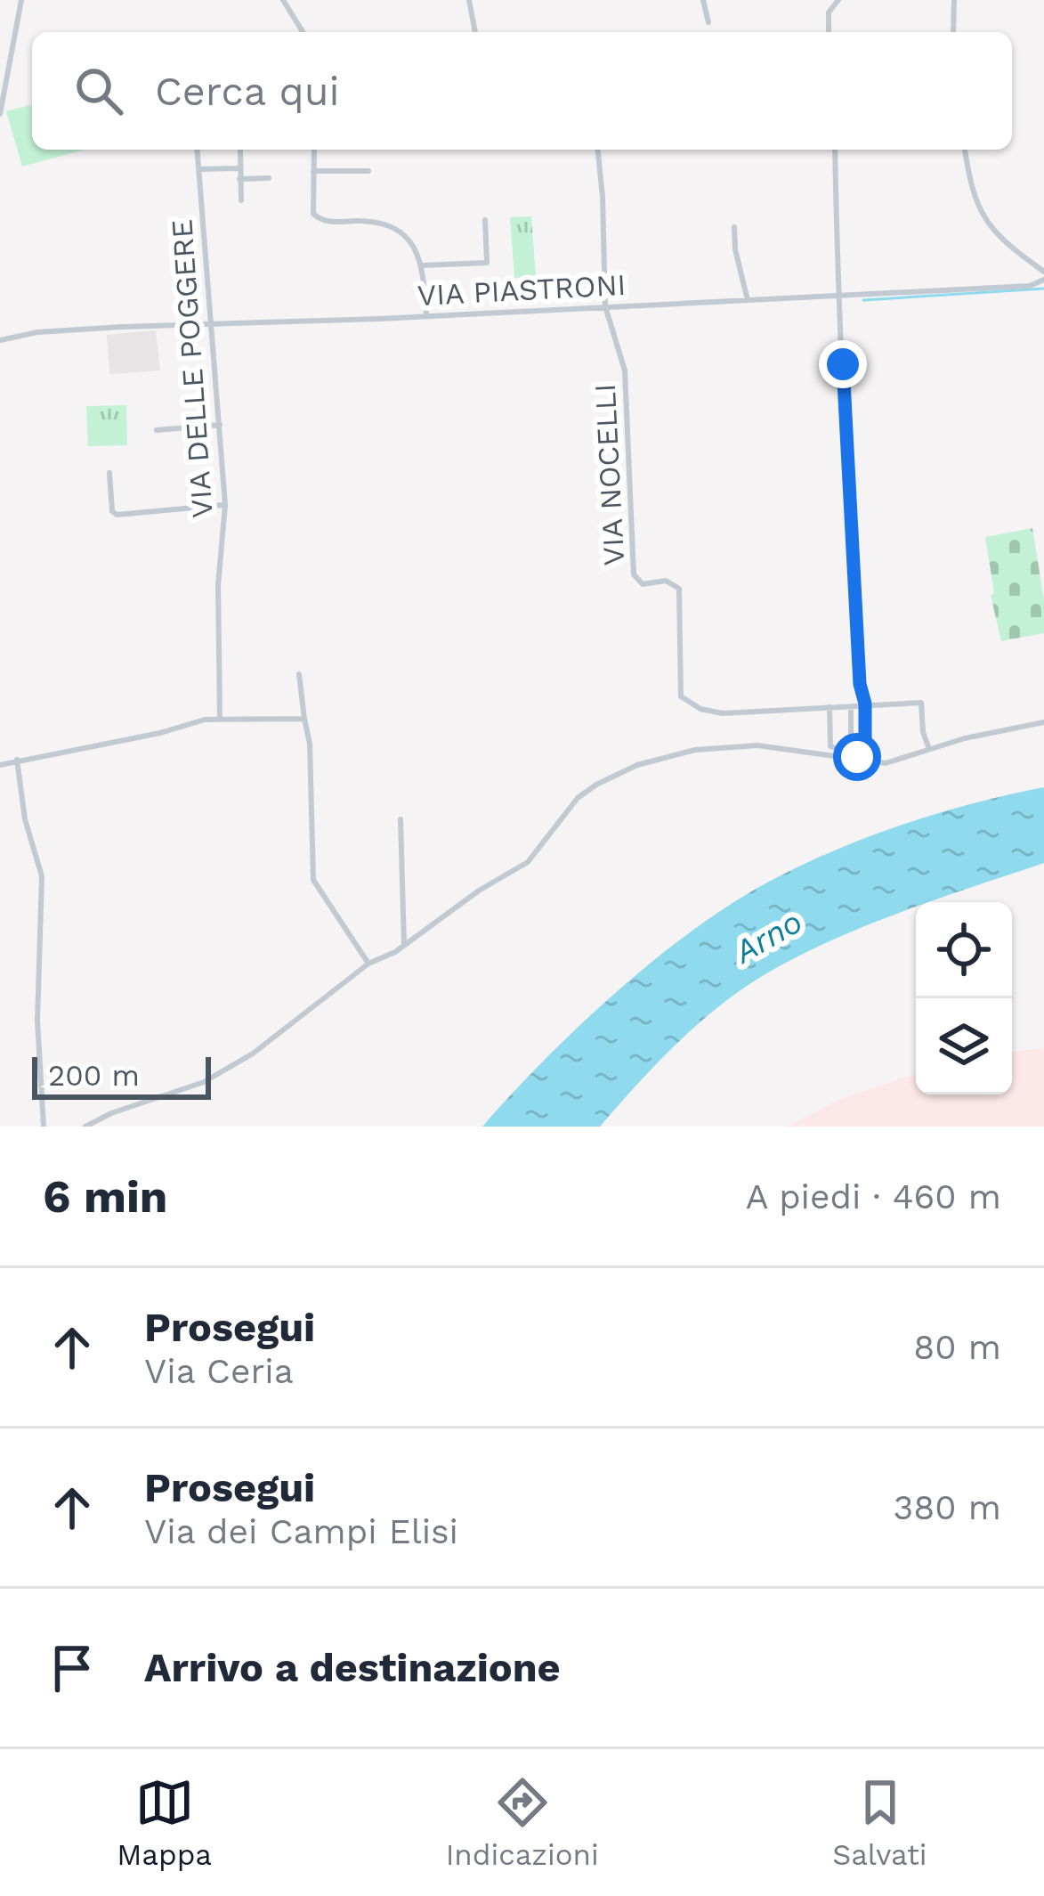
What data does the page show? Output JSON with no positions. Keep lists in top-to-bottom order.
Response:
{
  "streets": {
    "street": ["VIA PIASTRONI", "VIA DELLE POGGERE", "VIA NOCELLI"]
  },
  "crossings": [
    ["VIA PIASTRONI", "VIA DELLE POGGERE"],
    ["VIA PIASTRONI", "VIA NOCELLI"]
  ],
  "water": ["Arno"],
  "scale_bar": "200 m",
  "page": {
    "search": "Cerca qui",
    "scale": "200 m",
    "heading": ["6 min", "A piedi · 460 m"],
    "list": [
      ["Prosegui", "Via Ceria", "80 m"],
      ["Prosegui", "Via dei Campi Elisi", "380 m"],
      "Arrivo a destinazione"
    ],
    "nav": ["Mappa", "Indicazioni", "Salvati"]
  }
}
